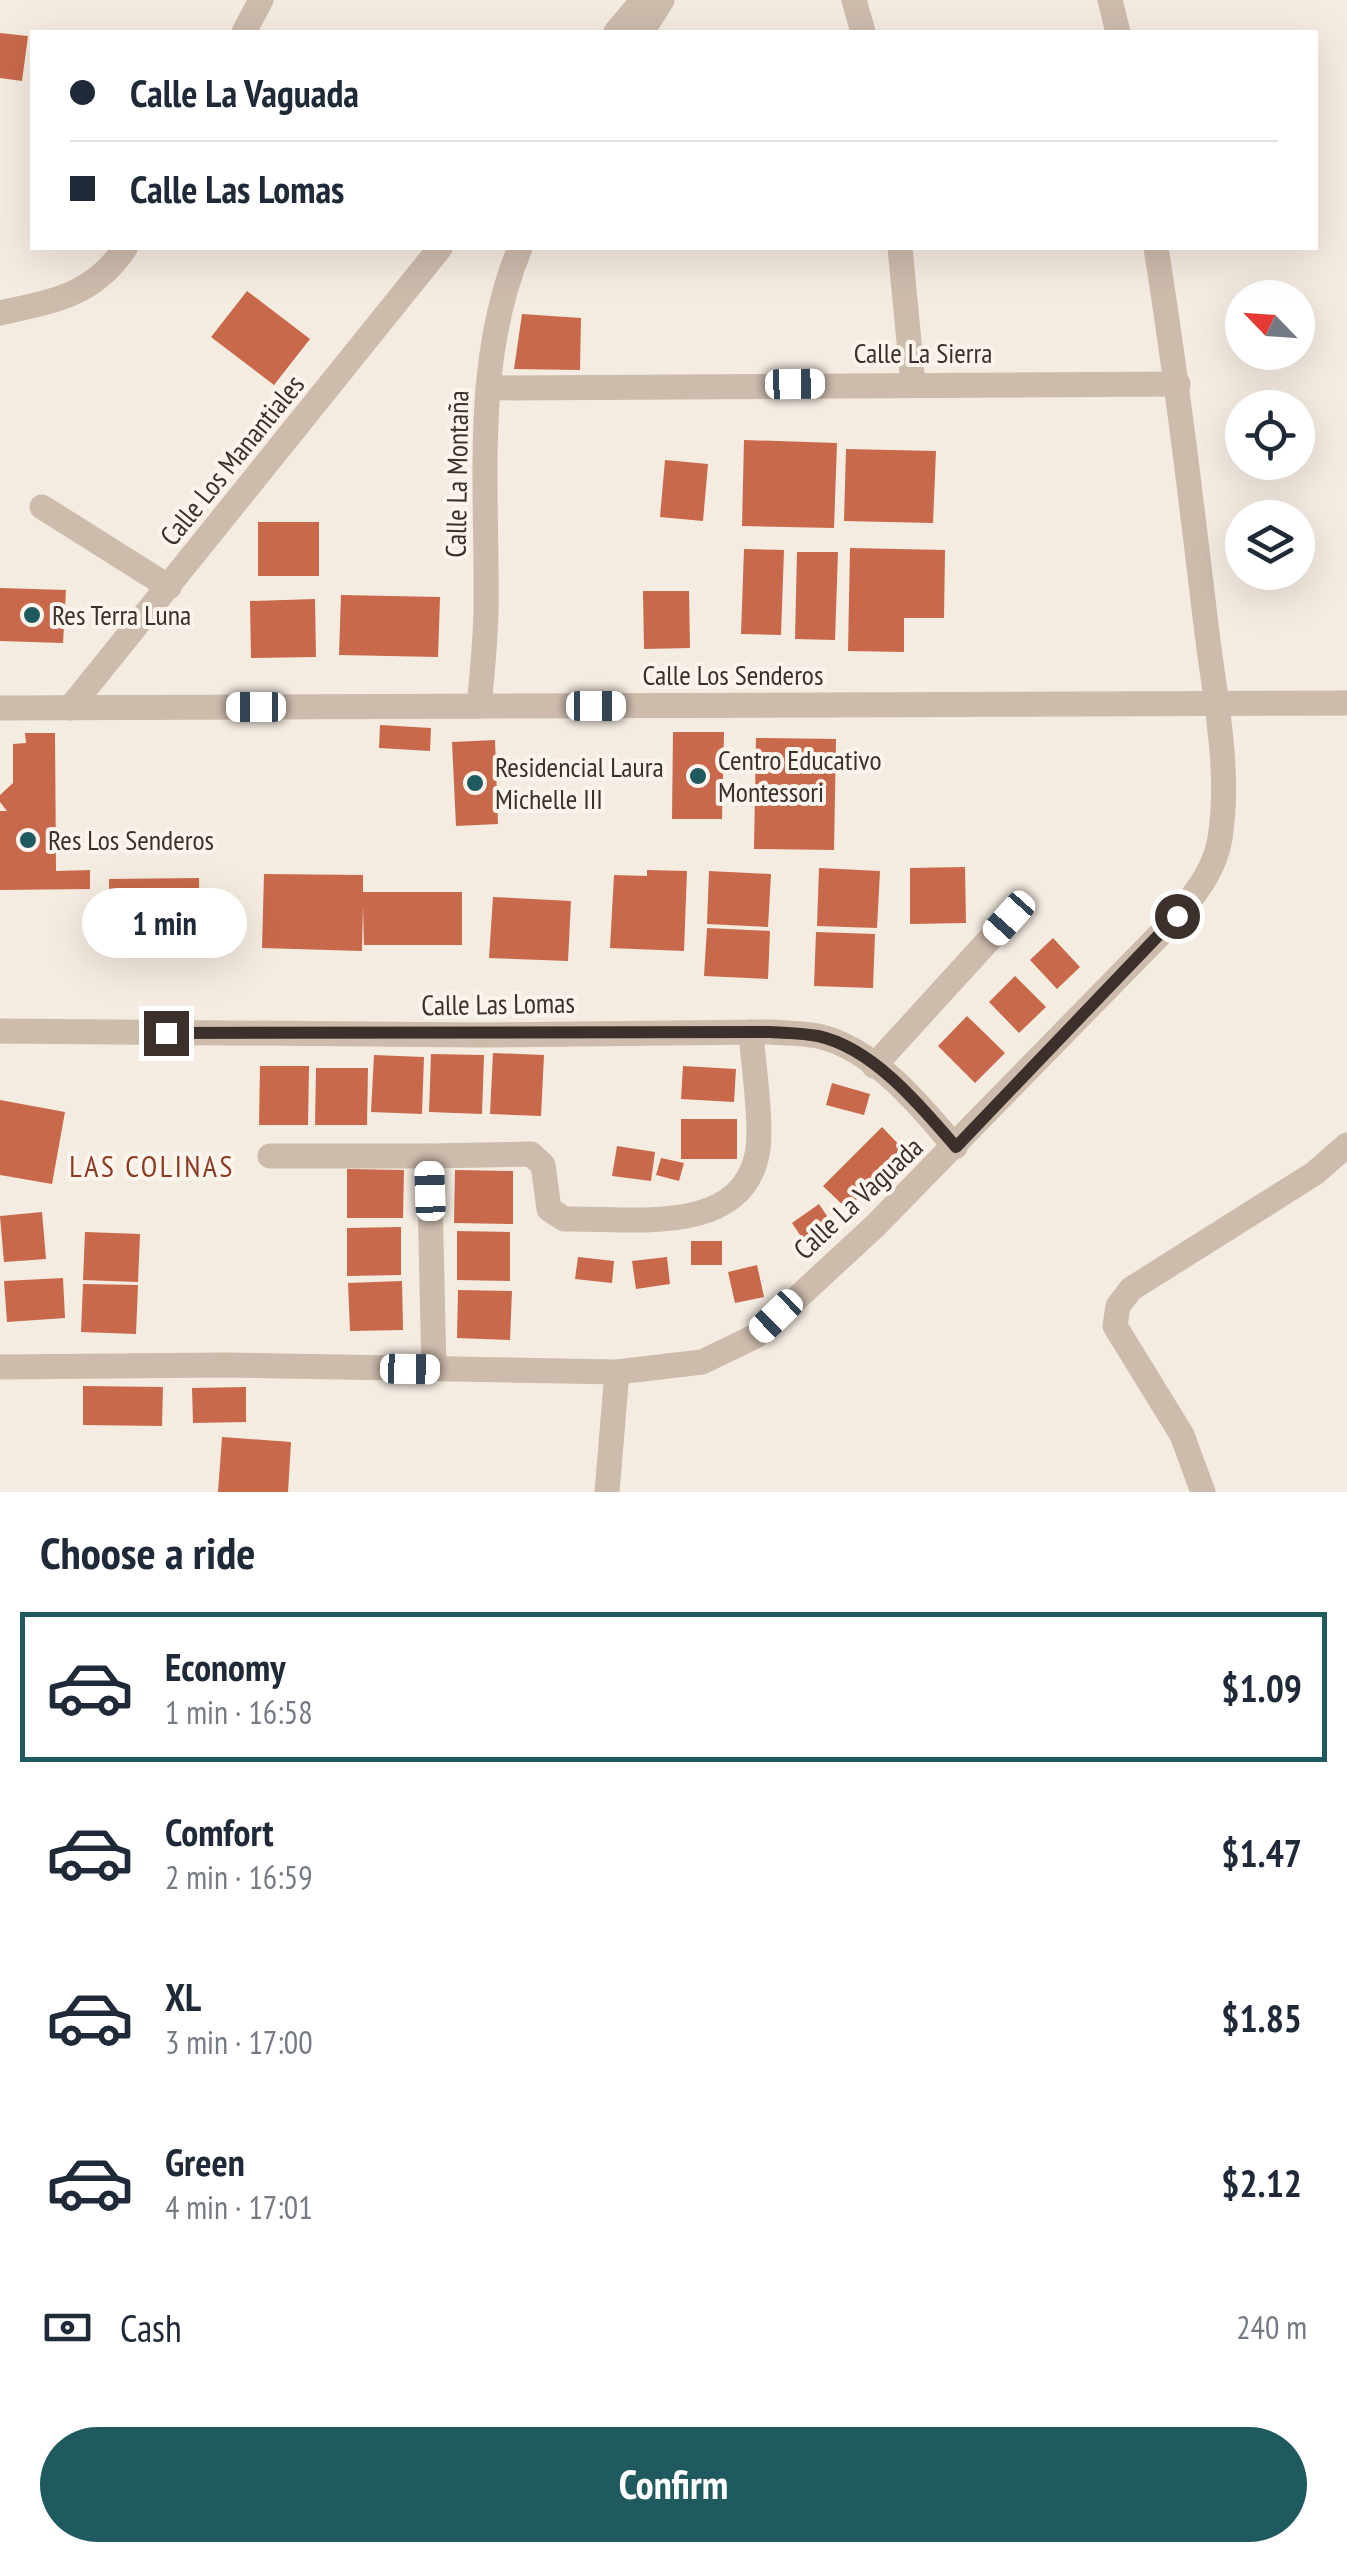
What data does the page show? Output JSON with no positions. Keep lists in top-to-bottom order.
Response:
{
  "streets": {
    "street": [
      "Calle La Sierra",
      "Calle Los Manantiales",
      "Calle La Montaña",
      "Calle Los Senderos",
      "Calle Las Lomas",
      "Calle La Vaguada"
    ]
  },
  "crossings": [
    ["Calle La Sierra", "Calle La Montaña"],
    ["Calle La Sierra", "Calle La Vaguada"],
    ["Calle Los Manantiales", "Calle Los Senderos"],
    ["Calle La Montaña", "Calle Los Senderos"],
    ["Calle Los Senderos", "Calle La Vaguada"],
    ["Calle Las Lomas", "Calle La Vaguada"]
  ],
  "districts": ["LAS COLINAS"],
  "places": [
    "Res Terra Luna",
    "Centro Educativo Montessori",
    "Residencial Laura Michelle III",
    "Res Los Senderos"
  ],
  "north": "top left",
  "page": {
    "banner": ["Calle La Vaguada", "Calle Las Lomas"],
    "bubble": "1 min",
    "heading": "Choose a ride",
    "list": [
      {
        "name": "Economy",
        "note": "1 min · 16:58",
        "value": "$1.09"
      },
      {
        "name": "Comfort",
        "note": "2 min · 16:59",
        "value": "$1.47"
      },
      {
        "name": "XL",
        "note": "3 min · 17:00",
        "value": "$1.85"
      },
      {
        "name": "Green",
        "note": "4 min · 17:01",
        "value": "$2.12"
      }
    ],
    "pay": ["Cash", "240 m"],
    "buttons": "Confirm"
  }
}
